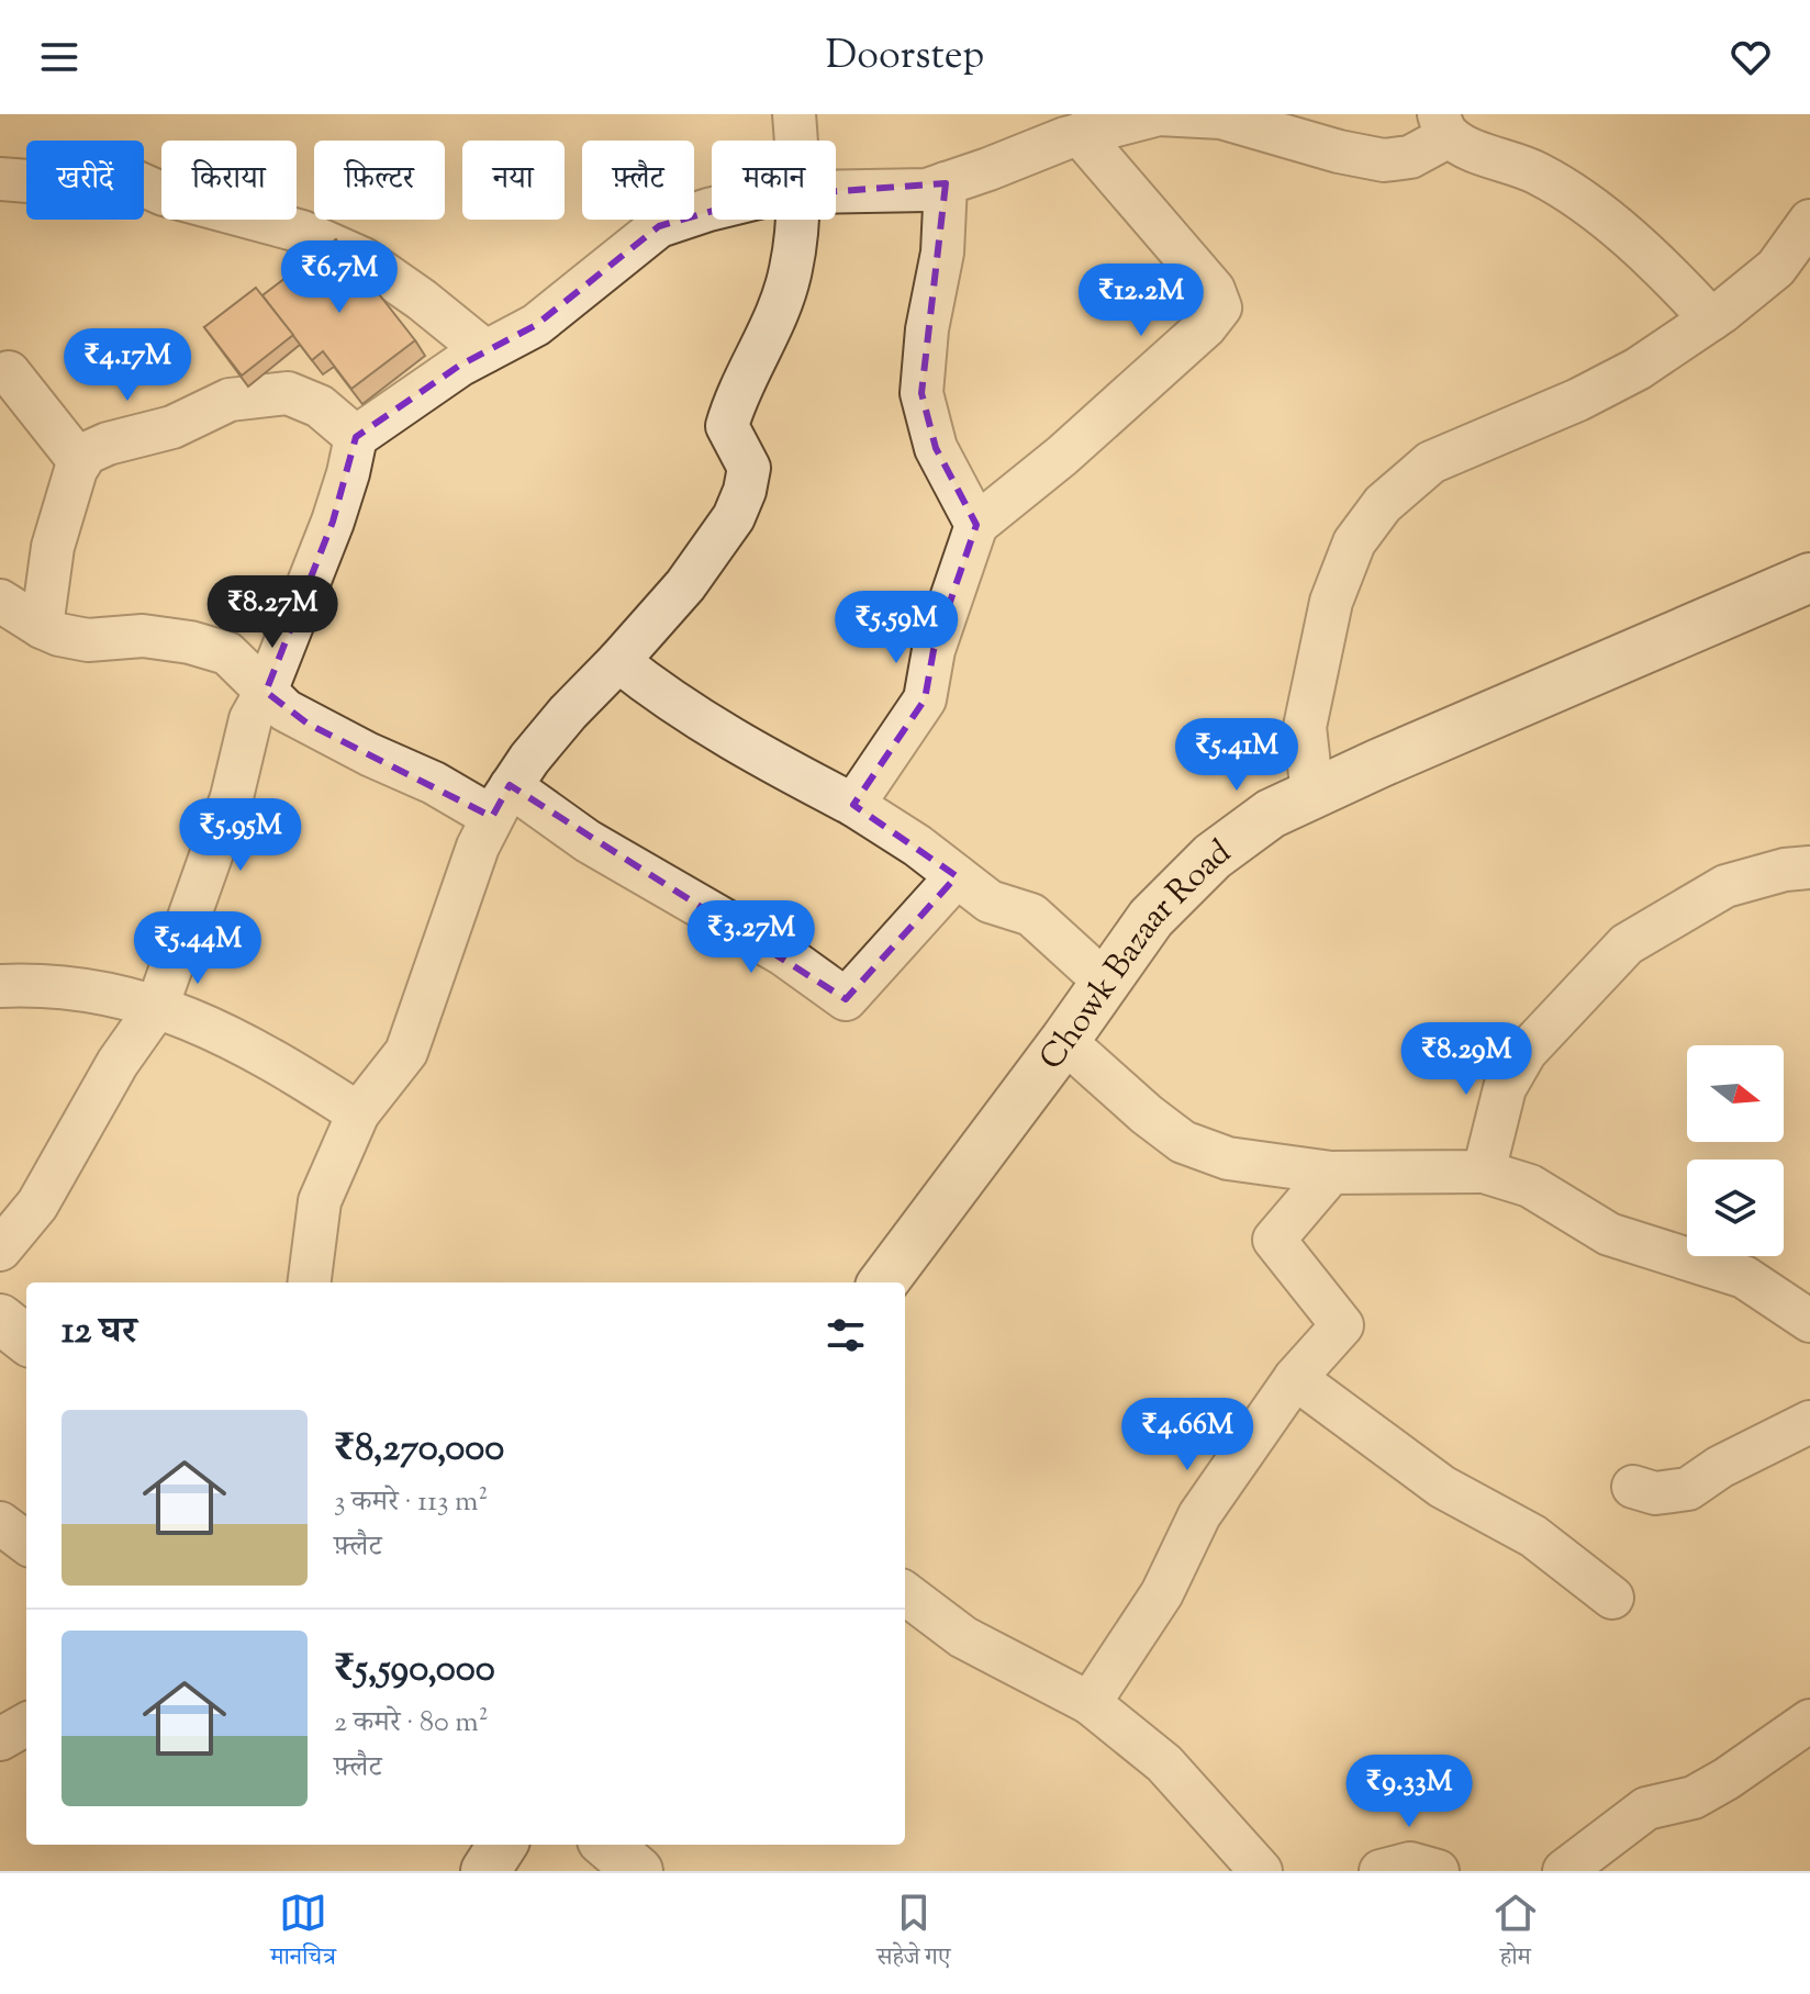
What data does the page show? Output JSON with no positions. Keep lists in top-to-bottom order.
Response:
{
  "streets": {
    "main road": ["Chowk Bazaar Road"]
  },
  "north": "right",
  "page": {
    "header": "Doorstep",
    "chip": [
      "खरीदें",
      "किराया",
      "फ़िल्टर",
      "नया",
      "फ़्लैट",
      "मकान"
    ],
    "price": [
      "₹6.7M",
      "₹12.2M",
      "₹4.17M",
      "₹8.27M",
      "₹5.59M",
      "₹5.41M",
      "₹5.95M",
      "₹3.27M",
      "₹5.44M",
      "₹8.29M",
      "₹4.66M",
      "₹9.33M"
    ],
    "heading": "12 घर",
    "list": [
      {
        "name": "₹8,270,000",
        "note": "3 कमरे · 113 m² · फ़्लैट"
      },
      {
        "name": "₹5,590,000",
        "note": "2 कमरे · 80 m² · फ़्लैट"
      }
    ],
    "tabs": ["मानचित्र", "सहेजे गए", "होम"]
  }
}
